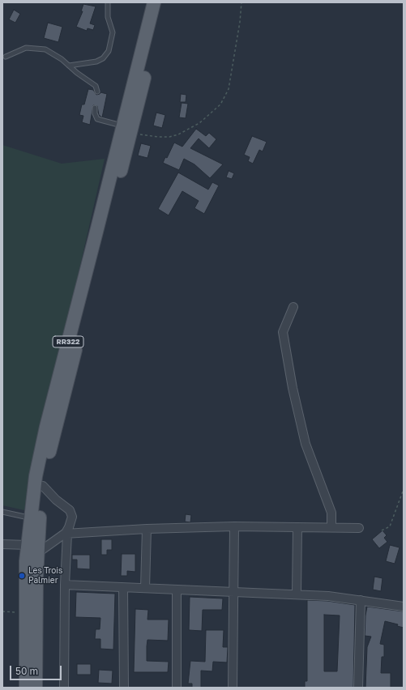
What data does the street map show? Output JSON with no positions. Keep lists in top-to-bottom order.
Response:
{
  "streets": {
    "main road": ["RR322"]
  },
  "places": ["Les Trois Palmier"],
  "scale_bar": "50 m"
}
